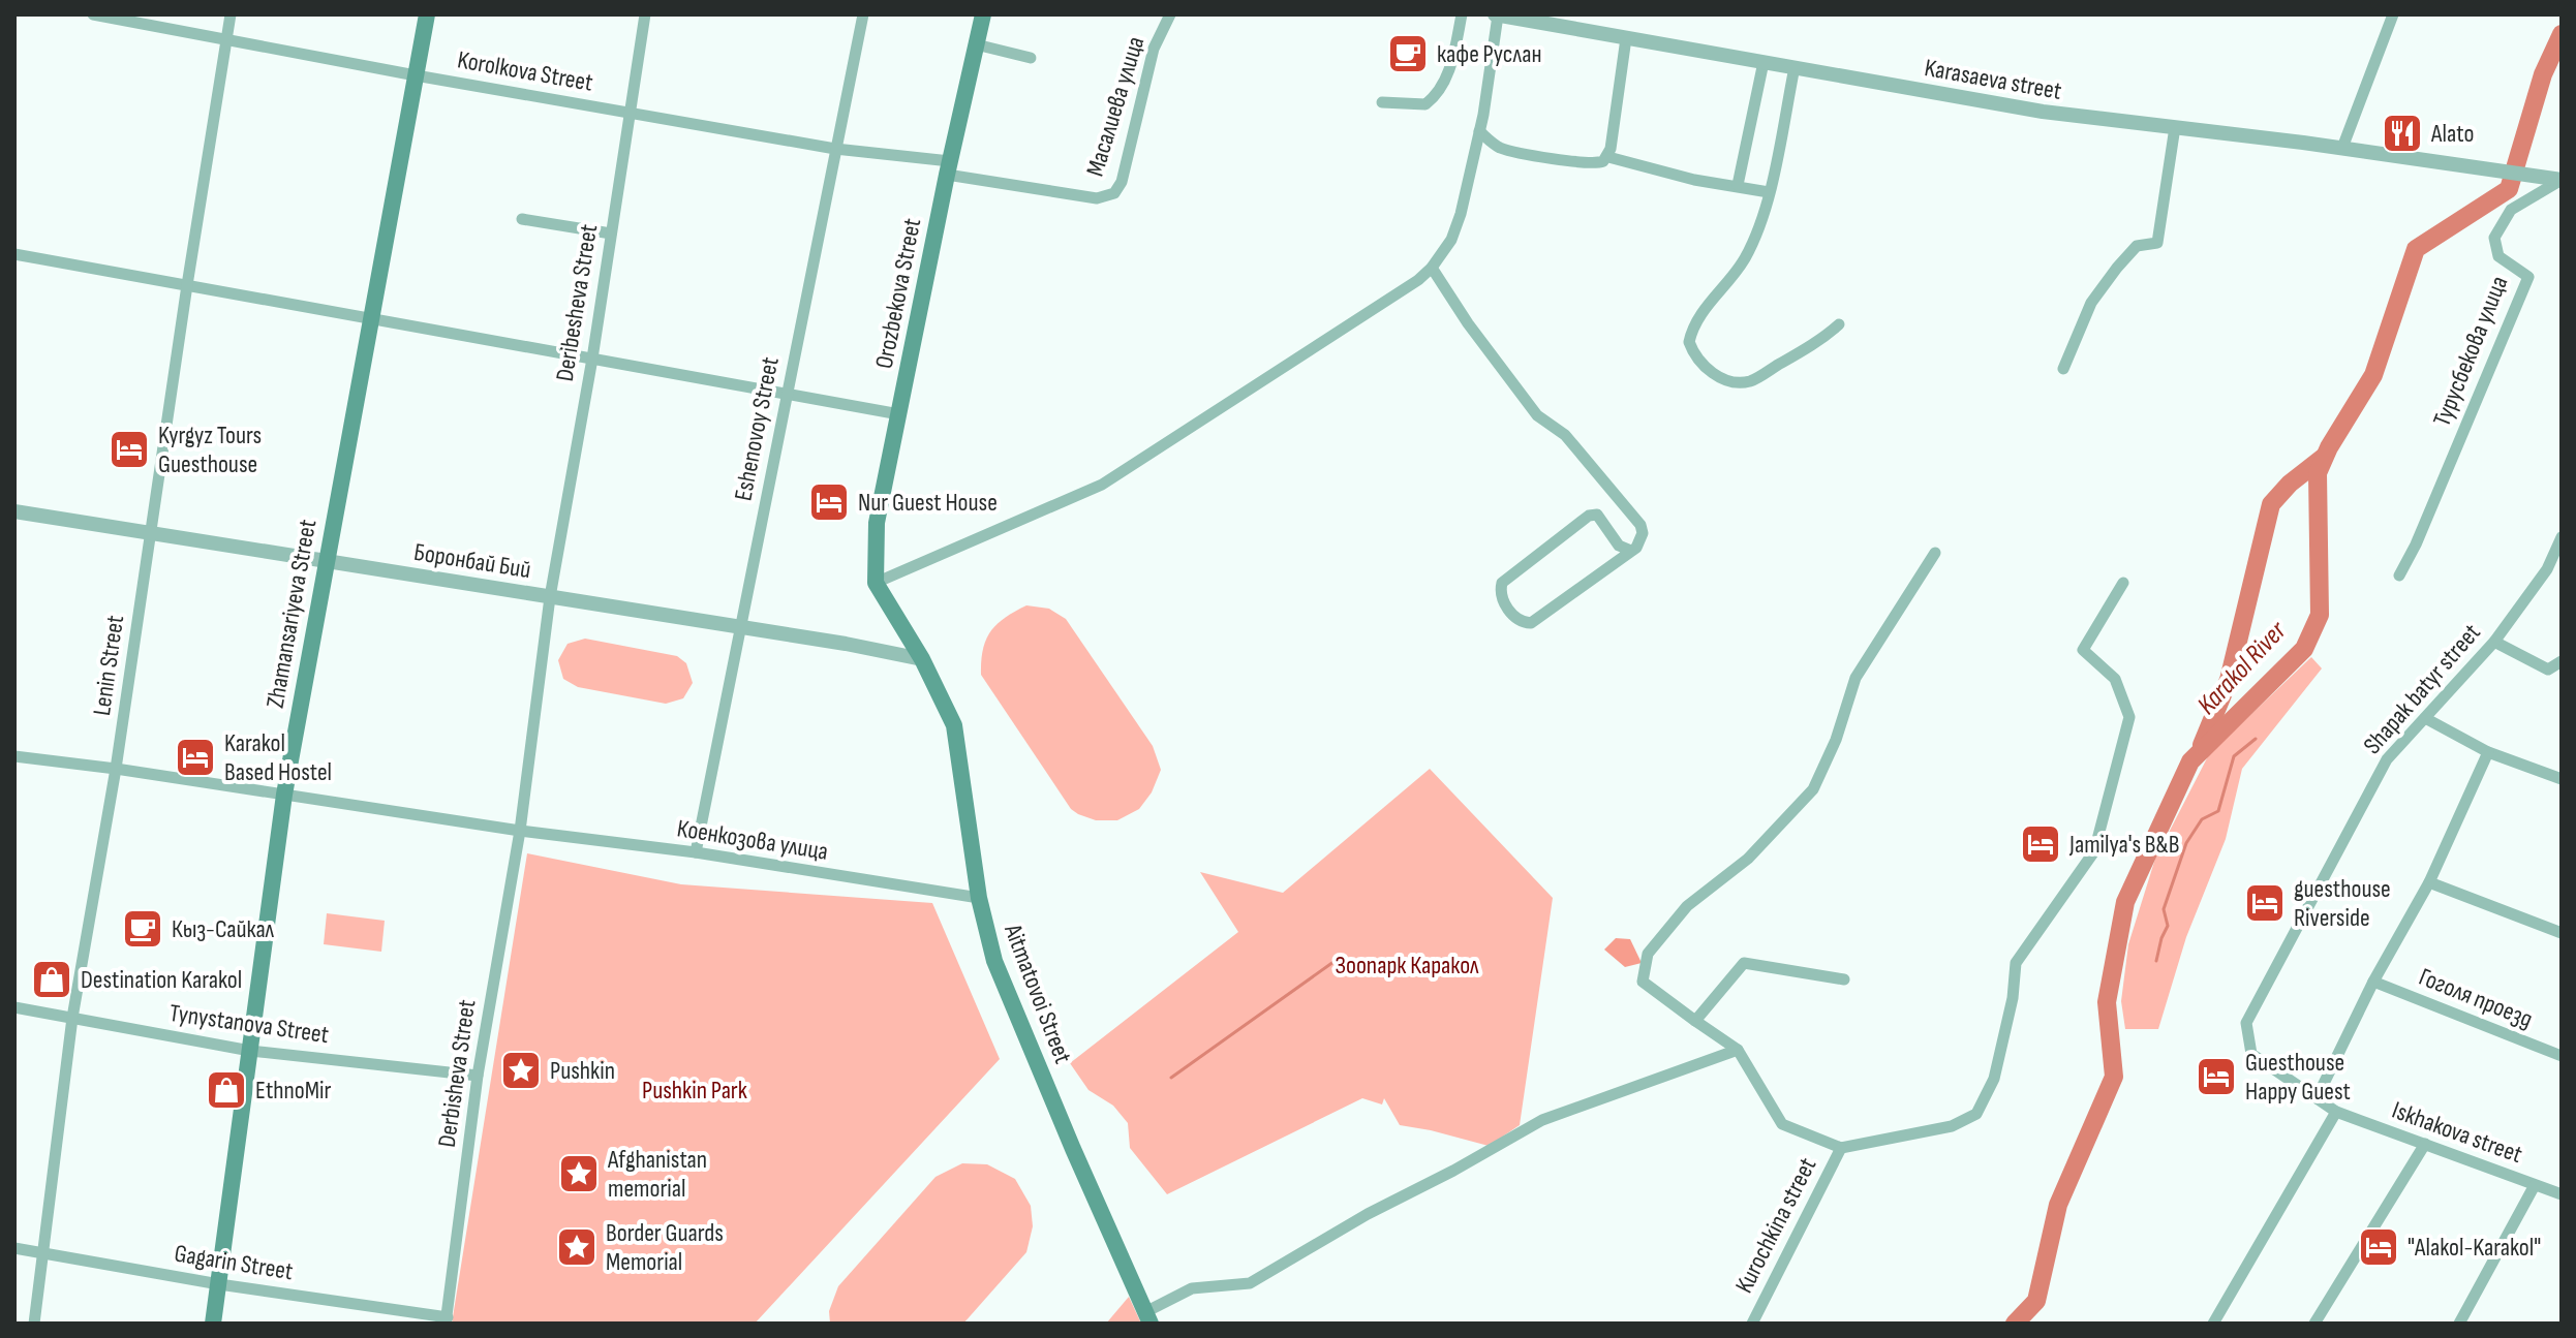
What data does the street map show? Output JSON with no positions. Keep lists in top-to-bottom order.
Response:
{
  "streets": {
    "main road": ["Orozbekova Street", "Zhamansariyeva Street", "Aitmatovoi Street"],
    "street": [
      "Korolkova Street",
      "Karasaeva street",
      "Масалиева улица",
      "Deribesheva Street",
      "Турусбекова улица",
      "Eshenovoy Street",
      "Боронбай Бий",
      "Lenin Street",
      "Shapak batyr street",
      "Коенкозова улица",
      "Гоголя проезд",
      "Tynystanova Street",
      "Derbisheva Street",
      "Iskhakova street",
      "Kurochkina street",
      "Gagarin Street"
    ]
  },
  "crossings": [
    ["Korolkova Street", "Масалиева улица"],
    ["Korolkova Street", "Orozbekova Street"],
    ["Korolkova Street", "Deribesheva Street"],
    ["Korolkova Street", "Eshenovoy Street"],
    ["Korolkova Street", "Zhamansariyeva Street"],
    ["Korolkova Street", "Lenin Street"],
    ["Karasaeva street", "Турусбекова улица"],
    ["Масалиева улица", "Orozbekova Street"],
    ["Orozbekova Street", "Aitmatovoi Street"],
    ["Deribesheva Street", "Боронбай Бий"],
    ["Deribesheva Street", "Коенкозова улица"],
    ["Deribesheva Street", "Derbisheva Street"],
    ["Eshenovoy Street", "Боронбай Бий"],
    ["Eshenovoy Street", "Коенкозова улица"],
    ["Боронбай Бий", "Zhamansariyeva Street"],
    ["Боронбай Бий", "Lenin Street"],
    ["Боронбай Бий", "Aitmatovoi Street"],
    ["Zhamansariyeva Street", "Коенкозова улица"],
    ["Zhamansariyeva Street", "Tynystanova Street"],
    ["Zhamansariyeva Street", "Gagarin Street"],
    ["Lenin Street", "Коенкозова улица"],
    ["Lenin Street", "Tynystanova Street"],
    ["Lenin Street", "Gagarin Street"],
    ["Shapak batyr street", "Iskhakova street"],
    ["Коенкозова улица", "Aitmatovoi Street"],
    ["Коенкозова улица", "Derbisheva Street"],
    ["Tynystanova Street", "Derbisheva Street"],
    ["Derbisheva Street", "Gagarin Street"]
  ],
  "water": ["Karakol River"],
  "parks": ["Зоопарк Каракол", "Pushkin Park"],
  "places": {
    "cafe": ["кафе Руслан", "Кыз-Сайкал"],
    "restaurant": ["Alato"],
    "hotel": [
      "Kyrgyz Tours Guesthouse",
      "Nur Guest House",
      "Karakol Based Hostel",
      "Jamilya's B&B",
      "guesthouse Riverside",
      "Guesthouse Happy Guest",
      "\"Alakol-Karakol\""
    ],
    "shop": ["Destination Karakol", "EthnoMir"],
    "place": ["Pushkin", "Afghanistan memorial", "Border Guards Memorial"]
  }
}
